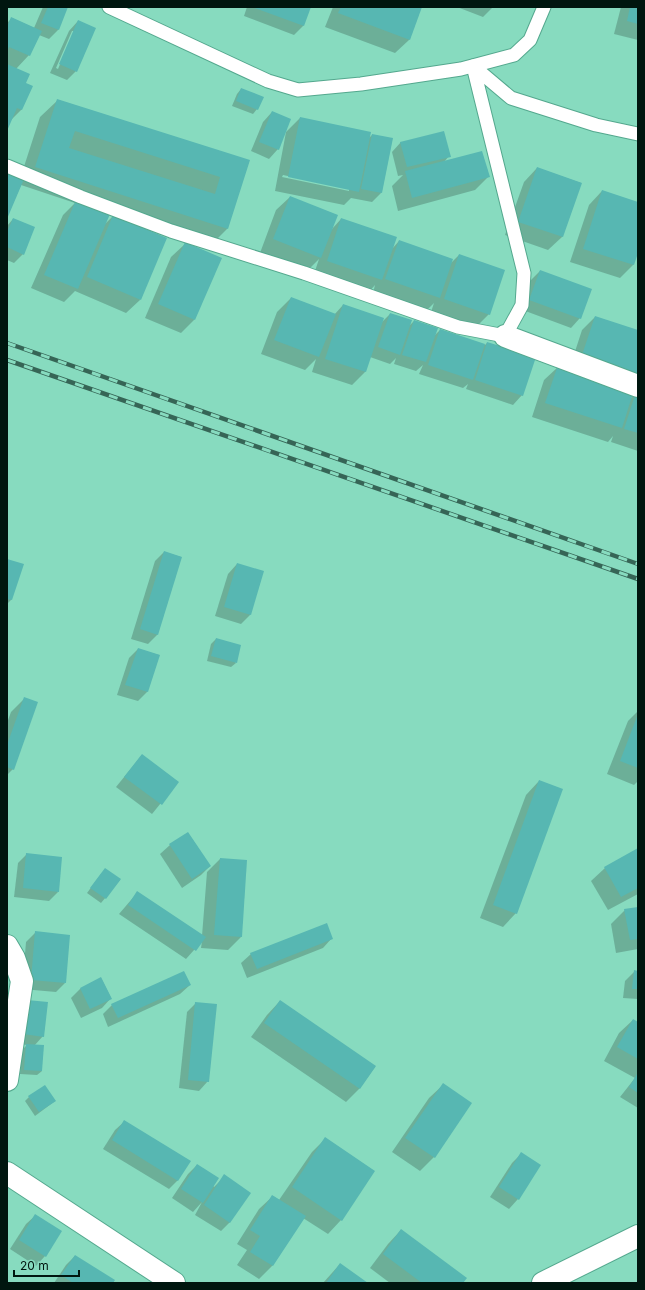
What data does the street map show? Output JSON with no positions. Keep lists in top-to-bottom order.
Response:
{
  "scale_bar": "20 m"
}
